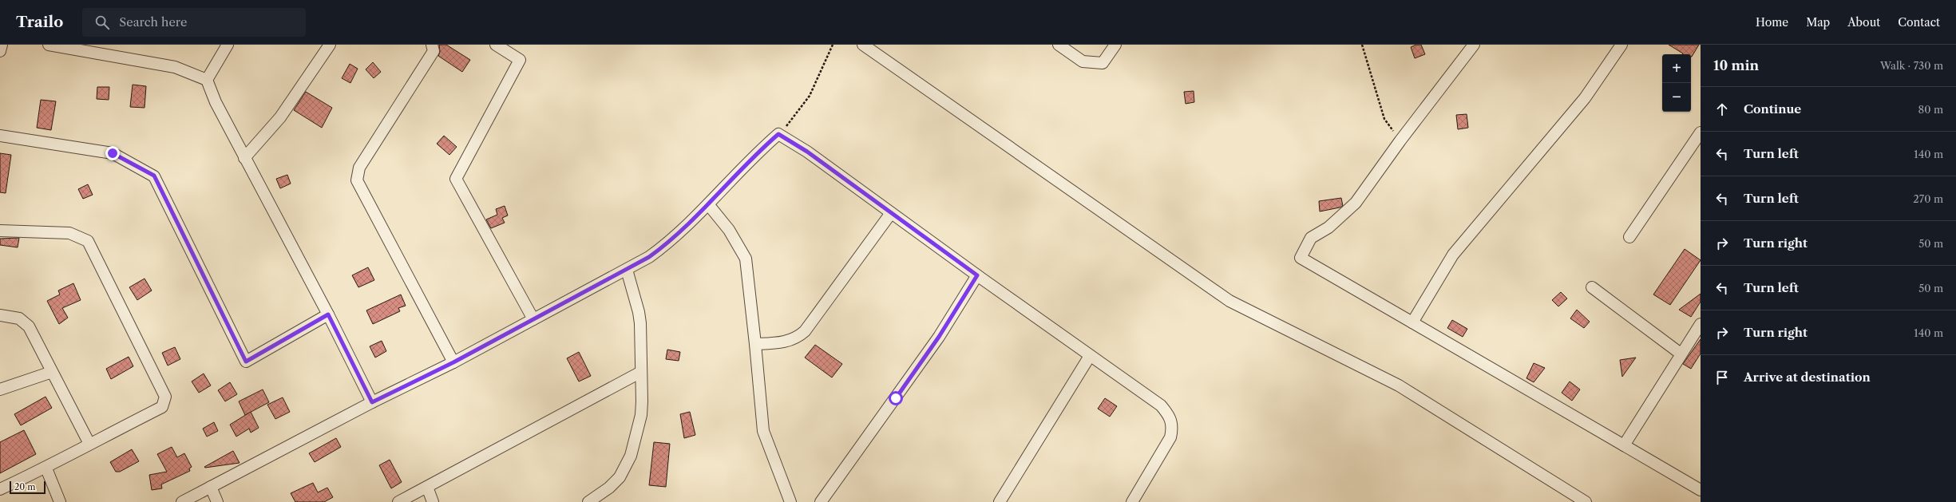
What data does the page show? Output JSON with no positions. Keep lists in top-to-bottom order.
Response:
{
  "scale_bar": "20 m",
  "page": {
    "header": "Trailo",
    "search": "Search here",
    "nav": [
      "Home",
      "Map",
      "About",
      "Contact"
    ],
    "heading": ["10 min", "Walk · 730 m"],
    "map_buttons": ["+", "−"],
    "list": [
      ["Continue", "80 m"],
      ["Turn left", "140 m"],
      ["Turn left", "270 m"],
      ["Turn right", "50 m"],
      ["Turn left", "50 m"],
      ["Turn right", "140 m"],
      "Arrive at destination"
    ],
    "scale": "20 m"
  }
}
